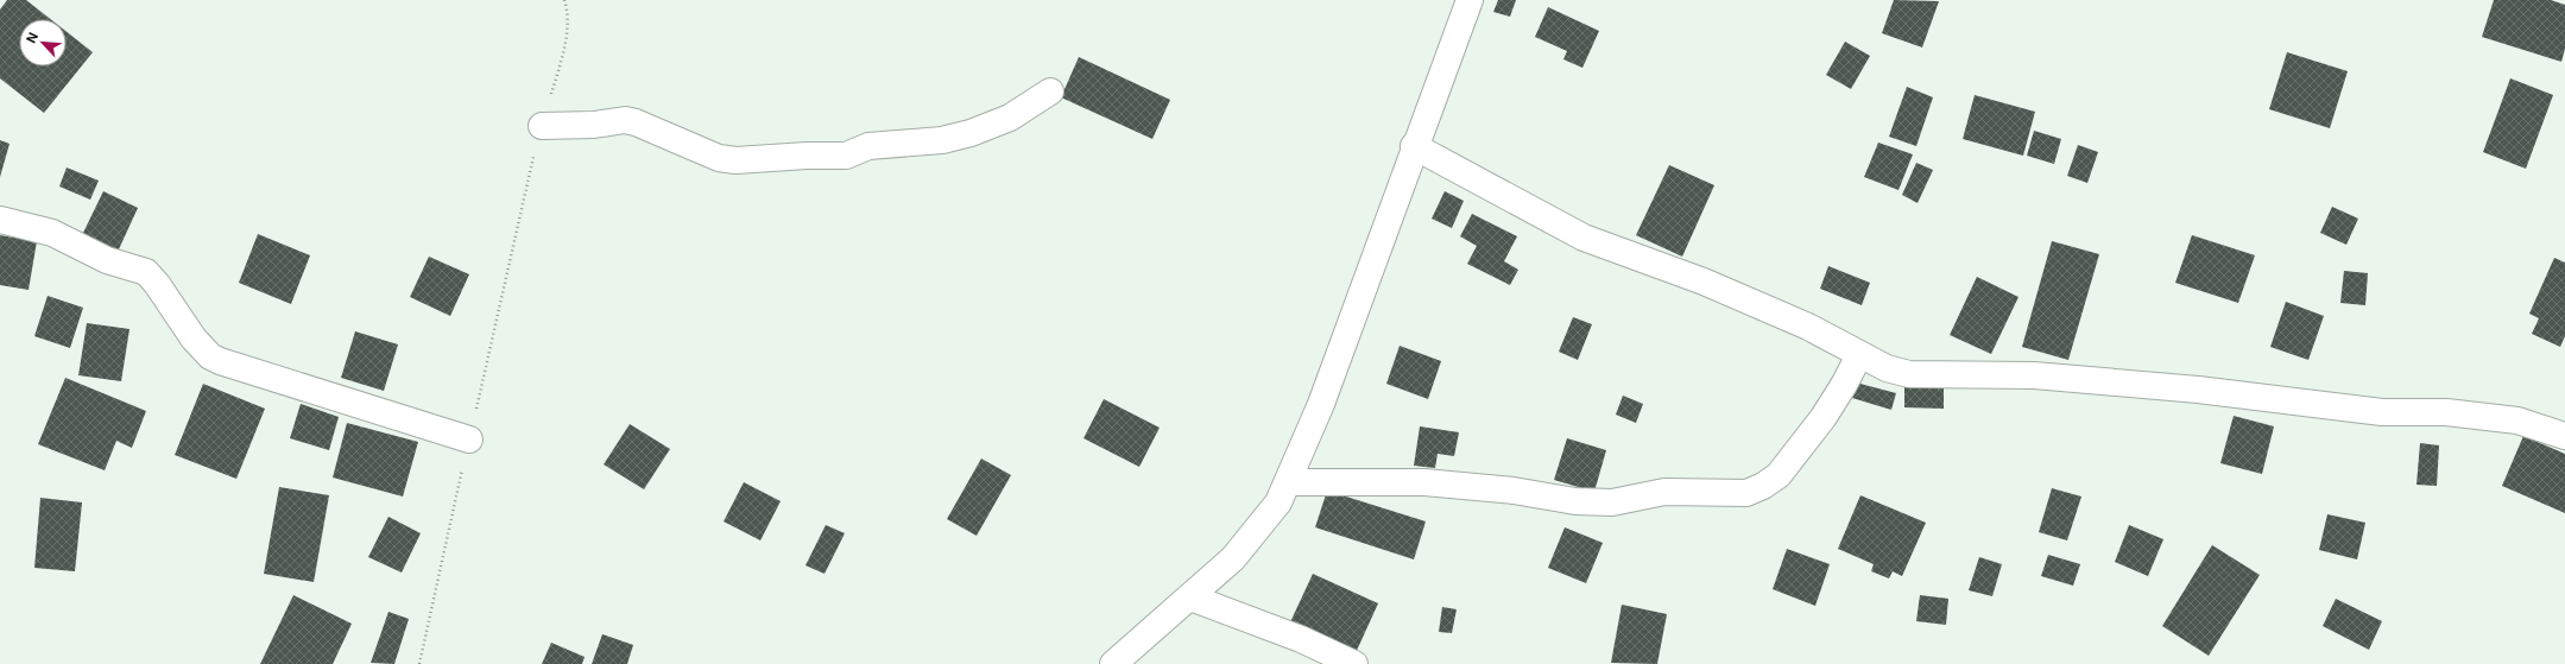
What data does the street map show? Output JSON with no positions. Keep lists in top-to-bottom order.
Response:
{
  "north": "top left"
}
